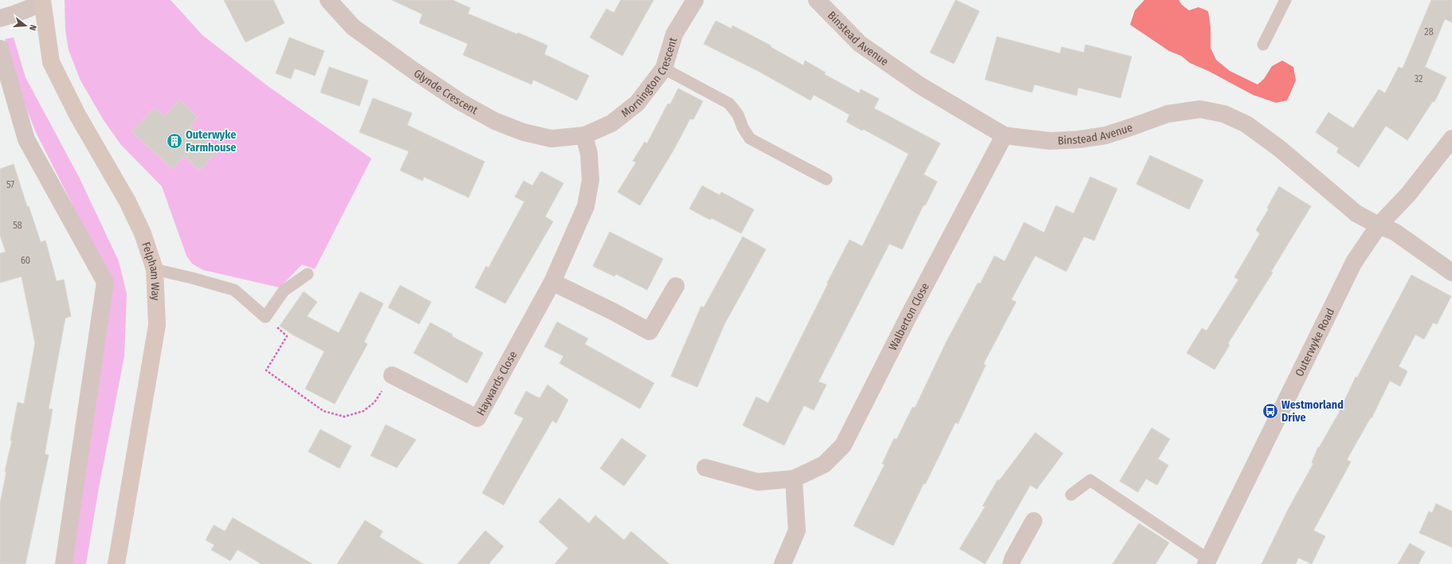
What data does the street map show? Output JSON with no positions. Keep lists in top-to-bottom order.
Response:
{
  "streets": {
    "main road": ["Felpham Way"],
    "street": [
      "Binstead Avenue",
      "Mornington Crescent",
      "Glynde Crescent",
      "Walberton Close",
      "Outerwyke Road",
      "Haywards Close"
    ]
  },
  "crossings": [
    ["Binstead Avenue", "Walberton Close"],
    ["Binstead Avenue", "Outerwyke Road"],
    ["Mornington Crescent", "Glynde Crescent"],
    ["Mornington Crescent", "Haywards Close"],
    ["Glynde Crescent", "Haywards Close"]
  ],
  "places": {
    "building": ["Outerwyke Farmhouse"],
    "bus stop": ["Westmorland Drive"]
  },
  "house_numbers": [
    "28",
    "32",
    "57",
    "58",
    "60"
  ],
  "north": "right"
}
